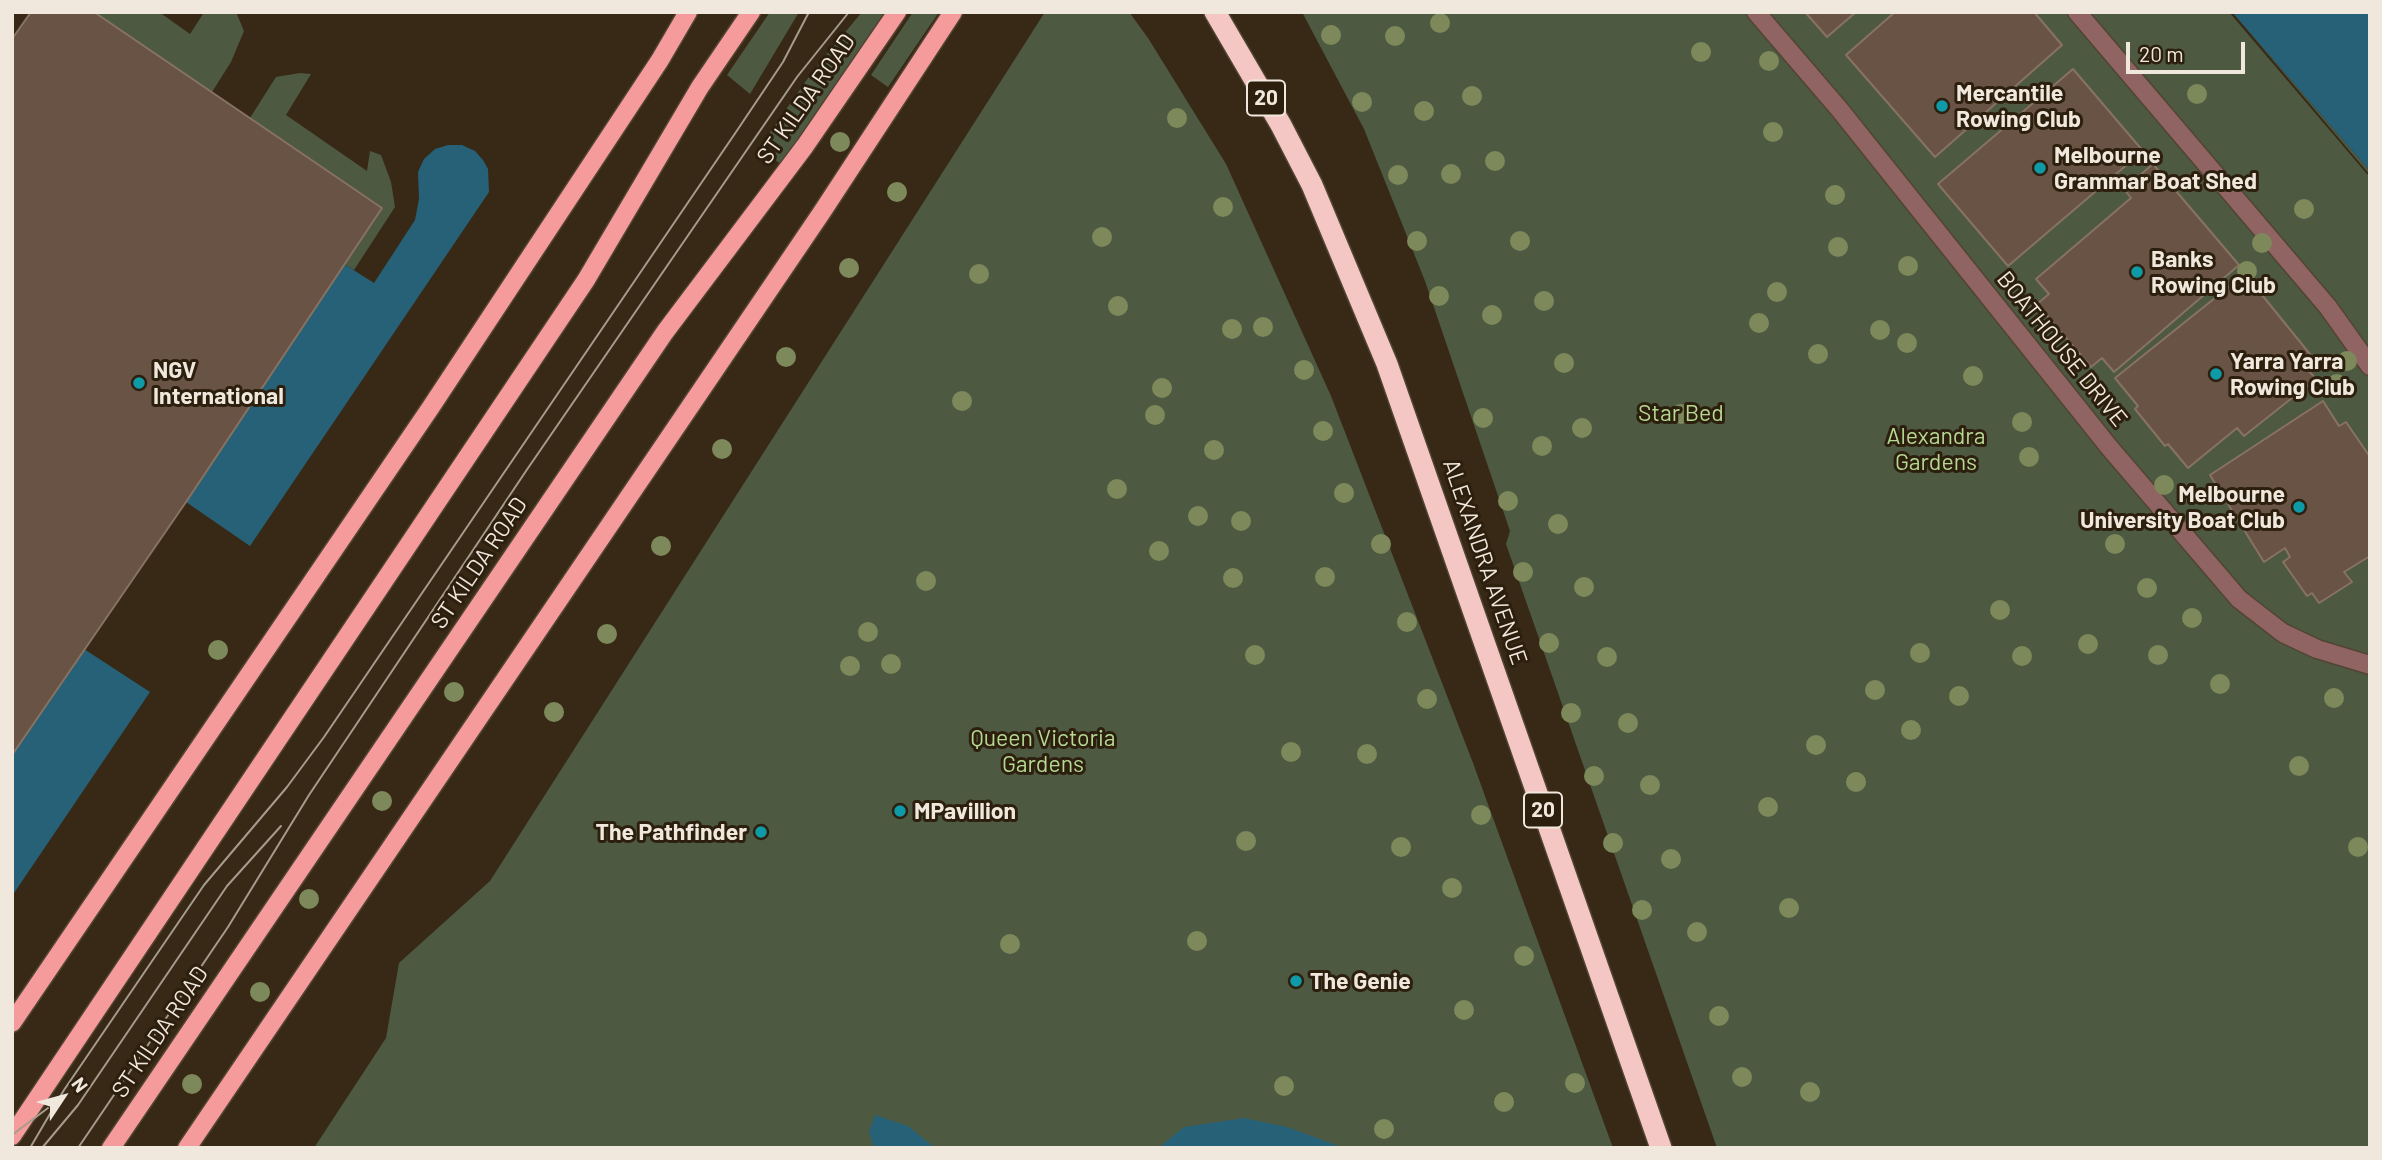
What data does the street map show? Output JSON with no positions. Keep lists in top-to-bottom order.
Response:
{
  "streets": {
    "highway": ["20", "ALEXANDRA AVENUE"],
    "main road": ["ST KILDA ROAD"],
    "street": ["BOATHOUSE DRIVE"]
  },
  "parks": ["Star Bed", "Alexandra Gardens", "Queen Victoria Gardens"],
  "places": [
    "Mercantile Rowing Club",
    "Melbourne Grammar Boat Shed",
    "Banks Rowing Club",
    "Yarra Yarra Rowing Club",
    "NGV International",
    "Melbourne University Boat Club",
    "MPavillion",
    "The Pathfinder",
    "The Genie"
  ],
  "scale_bar": "20 m",
  "north": "top right"
}
